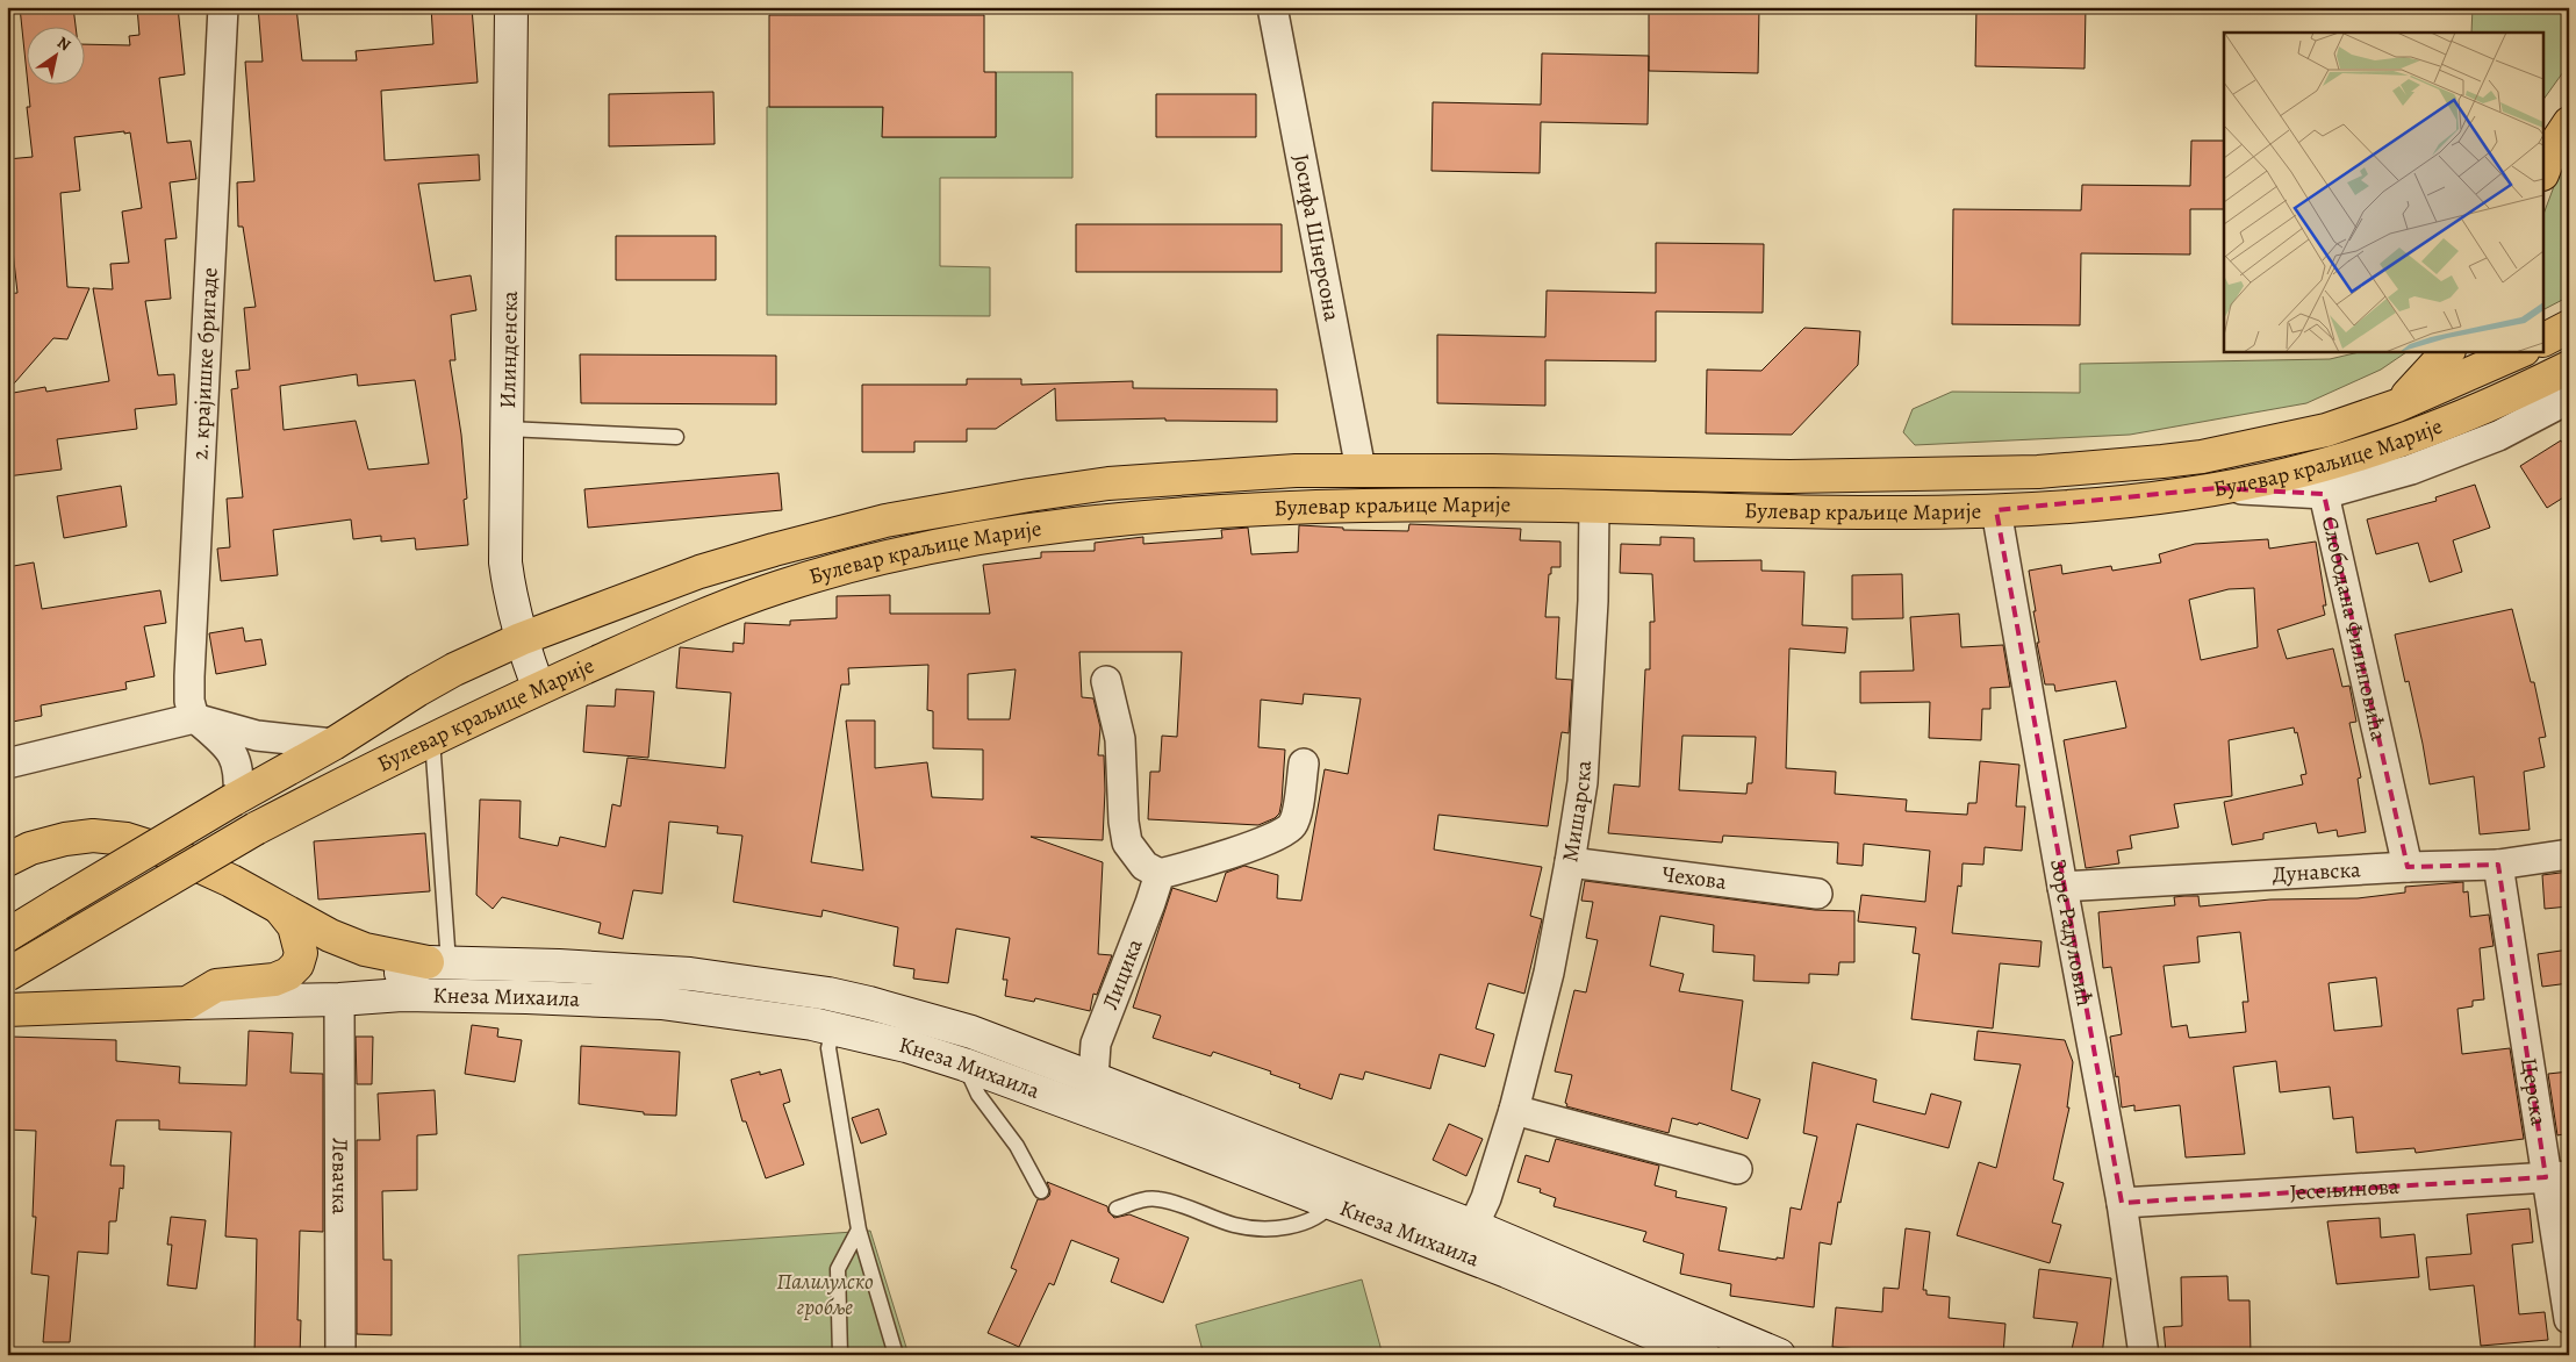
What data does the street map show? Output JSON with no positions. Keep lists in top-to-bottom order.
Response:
{
  "streets": {
    "main road": ["Илинденска", "Булевар краљице Марије", "Кнеза Михаила"],
    "street": [
      "Јосифа Шнерсона",
      "2. крајишке бригаде",
      "Слободана Филиповића",
      "Мишарска",
      "Дунавска",
      "Чехова",
      "Зоре Радуловић",
      "Лицика",
      "Церска",
      "Левачка",
      "Јесењинова"
    ]
  },
  "crossings": [
    ["Јосифа Шнерсона", "Булевар краљице Марије"],
    ["Илинденска", "Булевар краљице Марије"],
    ["Булевар краљице Марије", "Слободана Филиповића"],
    ["Булевар краљице Марије", "Мишарска"],
    ["Булевар краљице Марије", "Зоре Радуловић"],
    ["Слободана Филиповића", "Дунавска"],
    ["Мишарска", "Чехова"],
    ["Мишарска", "Кнеза Михаила"],
    ["Дунавска", "Зоре Радуловић"],
    ["Дунавска", "Церска"],
    ["Зоре Радуловић", "Јесењинова"],
    ["Лицика", "Кнеза Михаила"],
    ["Кнеза Михаила", "Левачка"],
    ["Церска", "Јесењинова"]
  ],
  "parks": ["Палилулско гробље"],
  "north": "top right"
}
